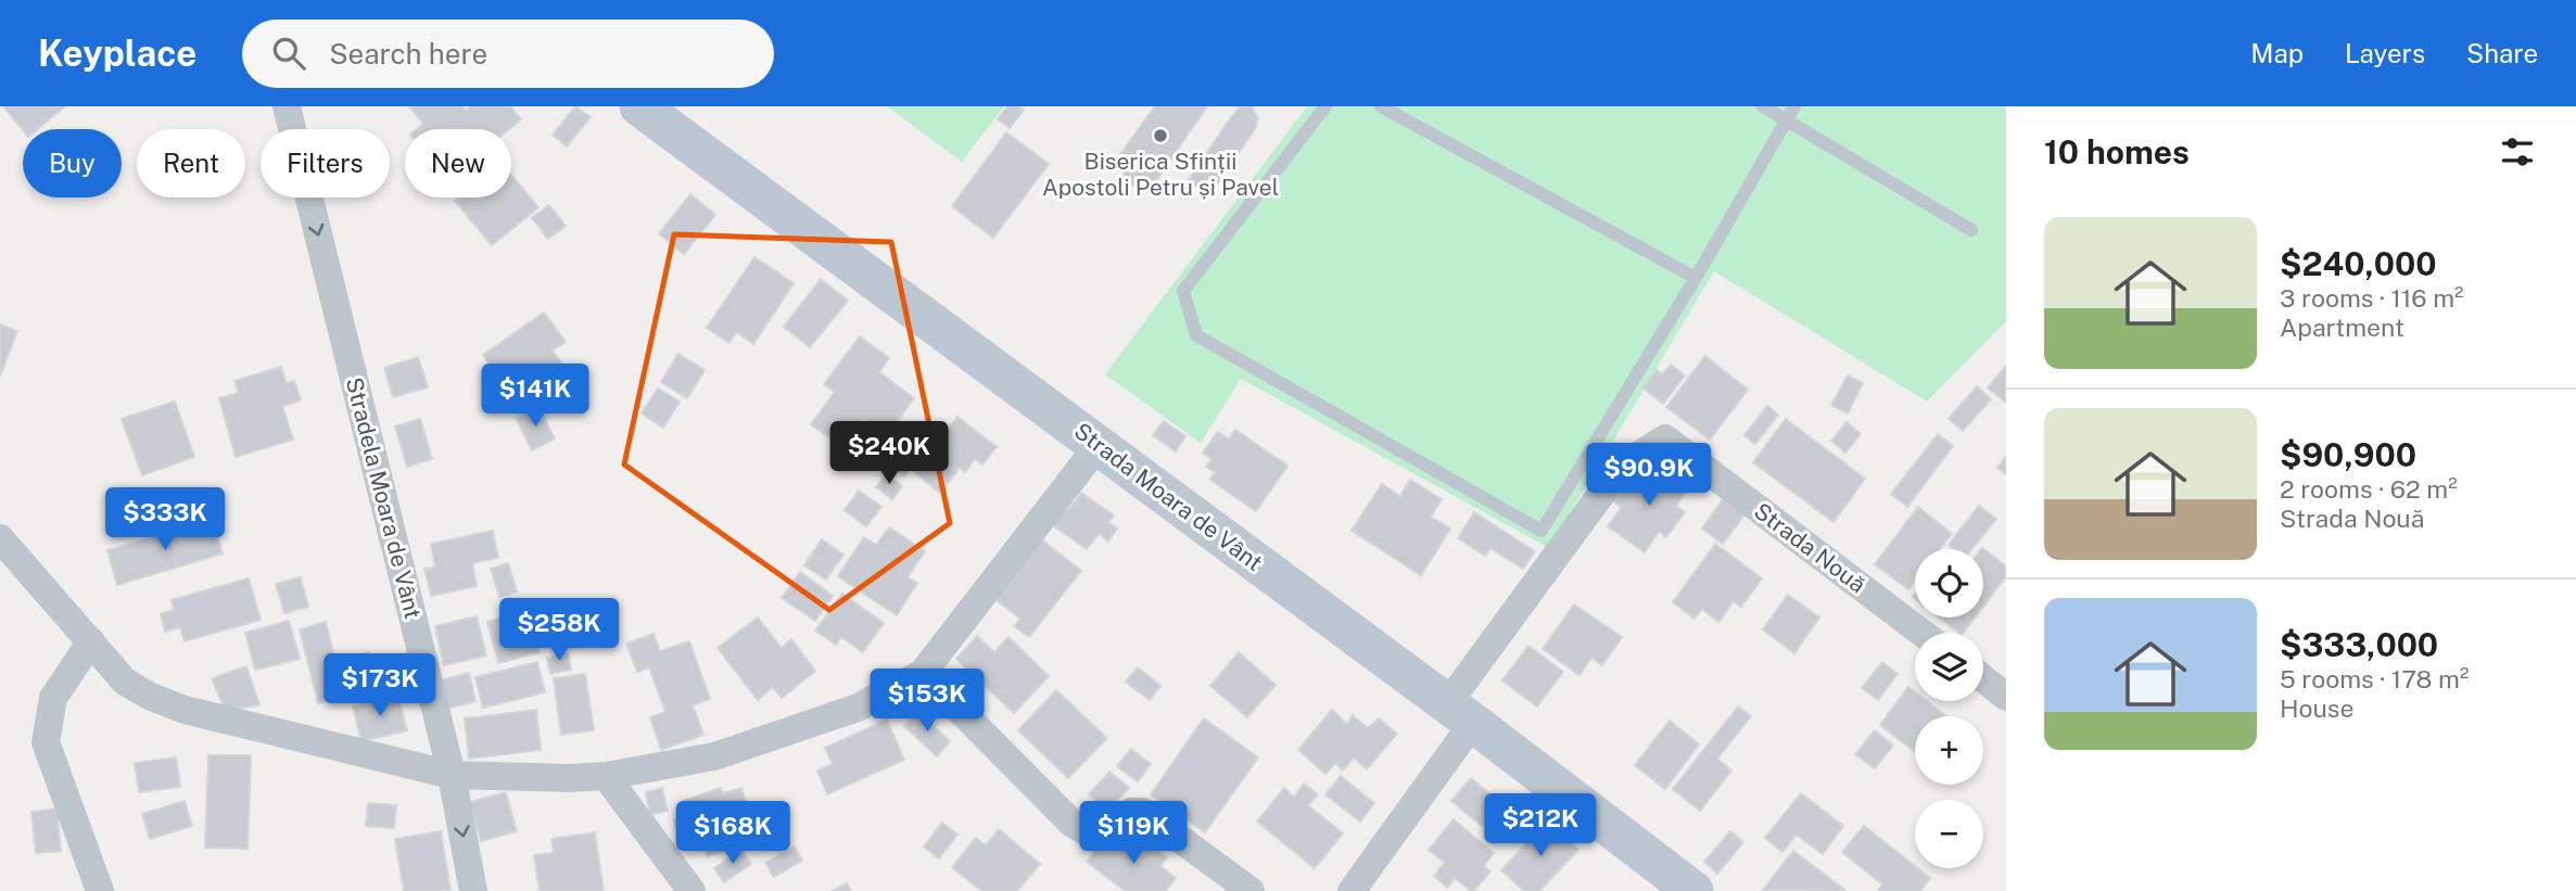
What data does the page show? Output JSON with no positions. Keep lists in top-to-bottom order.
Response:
{
  "streets": {
    "main road": ["Strada Moara de Vânt"],
    "street": ["Stradela Moara de Vânt", "Strada Nouă"]
  },
  "crossings": [
    ["Strada Moara de Vânt", "Strada Nouă"]
  ],
  "one_way": ["Stradela Moara de Vânt"],
  "places": ["Biserica Sfinții Apostoli Petru și Pavel"],
  "page": {
    "header": "Keyplace",
    "search": "Search here",
    "nav": ["Map", "Layers", "Share"],
    "heading": "10 homes",
    "chip": [
      "Buy",
      "Rent",
      "Filters",
      "New"
    ],
    "list": [
      {
        "name": "$240,000",
        "note": "3 rooms · 116 m² · Apartment"
      },
      {
        "name": "$90,900",
        "note": "2 rooms · 62 m² · Strada Nouă"
      },
      {
        "name": "$333,000",
        "note": "5 rooms · 178 m² · House"
      }
    ],
    "price": [
      "$141K",
      "$240K",
      "$90.9K",
      "$333K",
      "$258K",
      "$173K",
      "$153K",
      "$212K",
      "$168K",
      "$119K"
    ],
    "map_buttons": ["+", "−"]
  }
}
